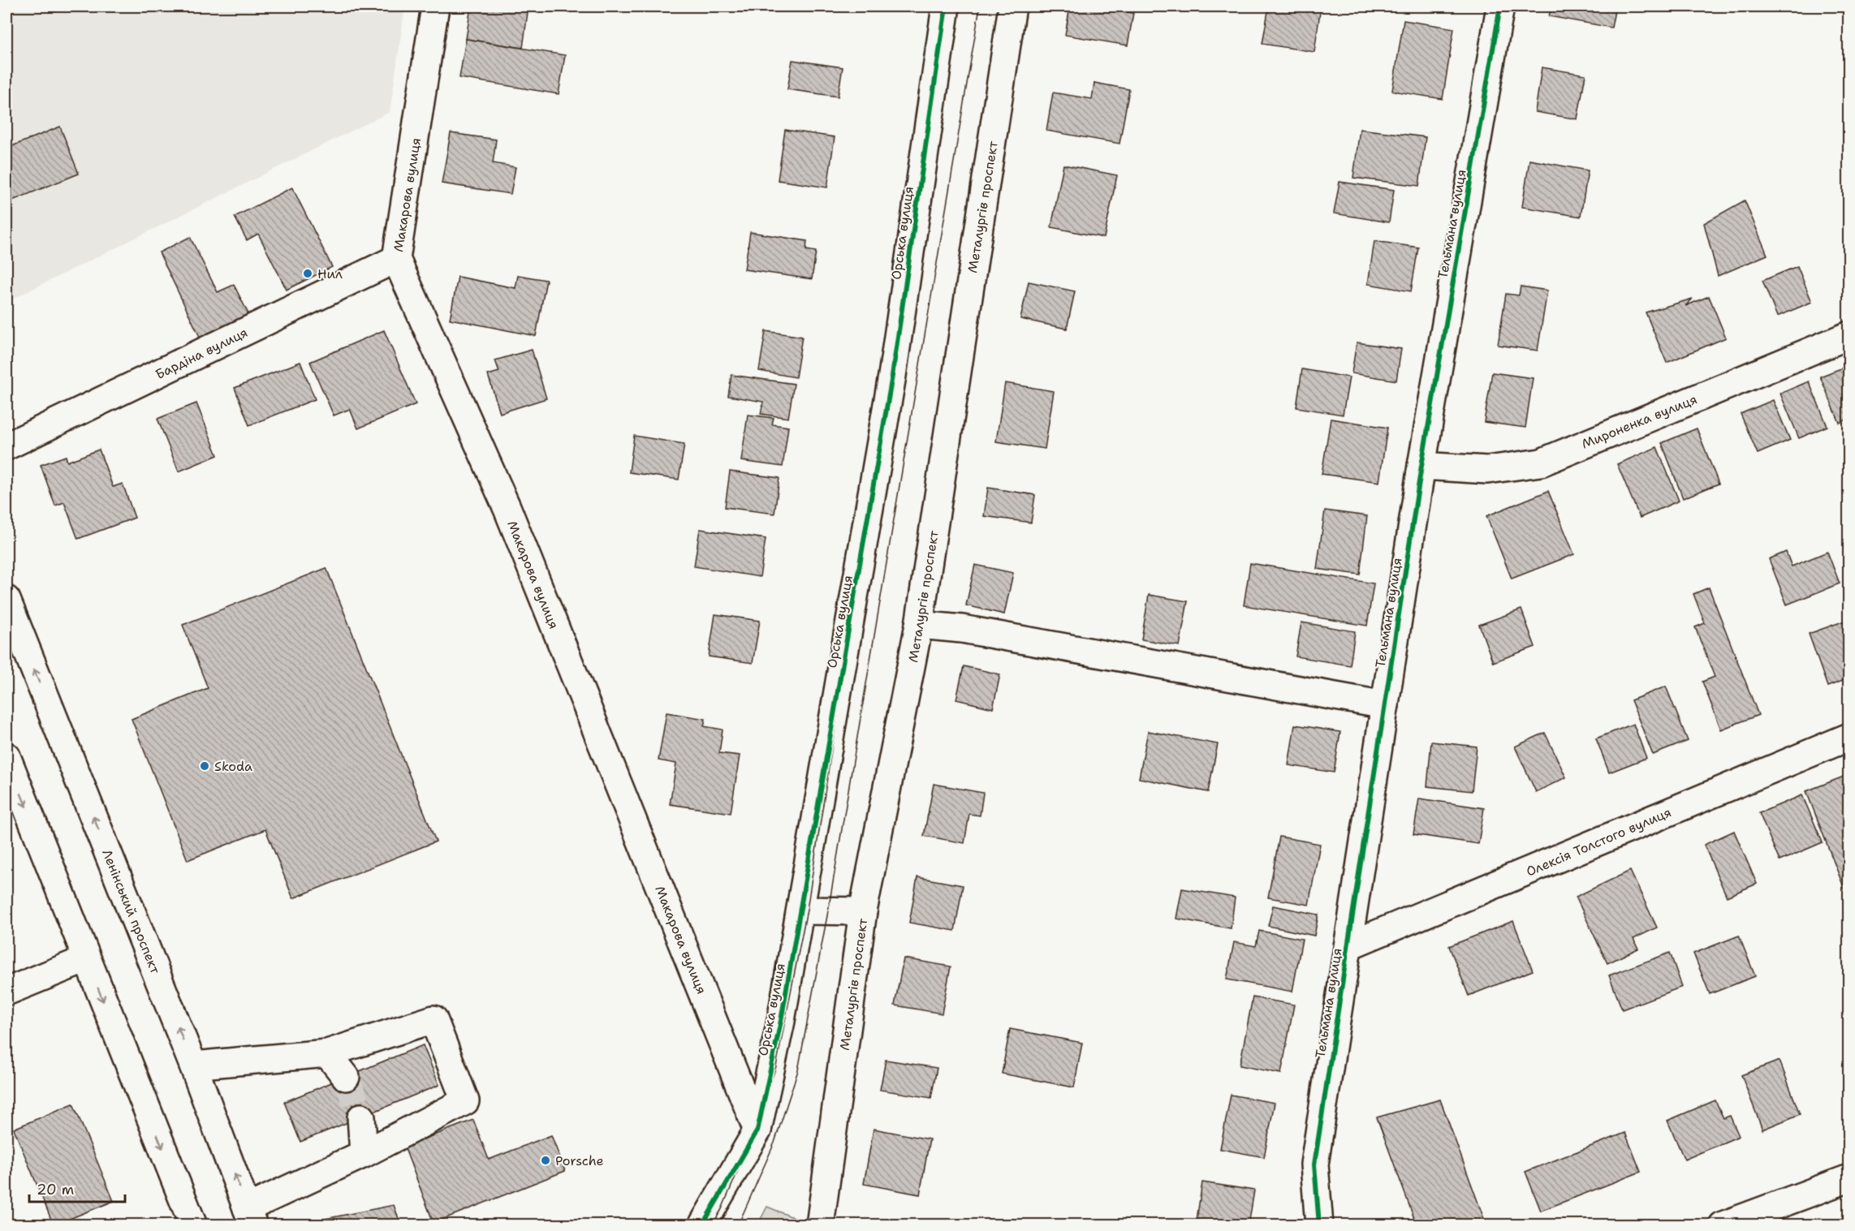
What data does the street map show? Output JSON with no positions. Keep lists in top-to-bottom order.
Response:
{
  "streets": {
    "street": [
      "Макарова вулиця",
      "Металургів проспект",
      "Тельмана вулиця",
      "Орська вулиця",
      "Бардіна вулиця",
      "Мироненка вулиця",
      "Олексія Толстого вулиця",
      "Ленінський проспект"
    ]
  },
  "crossings": [
    ["Макарова вулиця", "Орська вулиця"],
    ["Макарова вулиця", "Бардіна вулиця"],
    ["Тельмана вулиця", "Мироненка вулиця"],
    ["Тельмана вулиця", "Олексія Толстого вулиця"]
  ],
  "places": ["Нил", "Skoda", "Porsche"],
  "scale_bar": "20 m"
}
